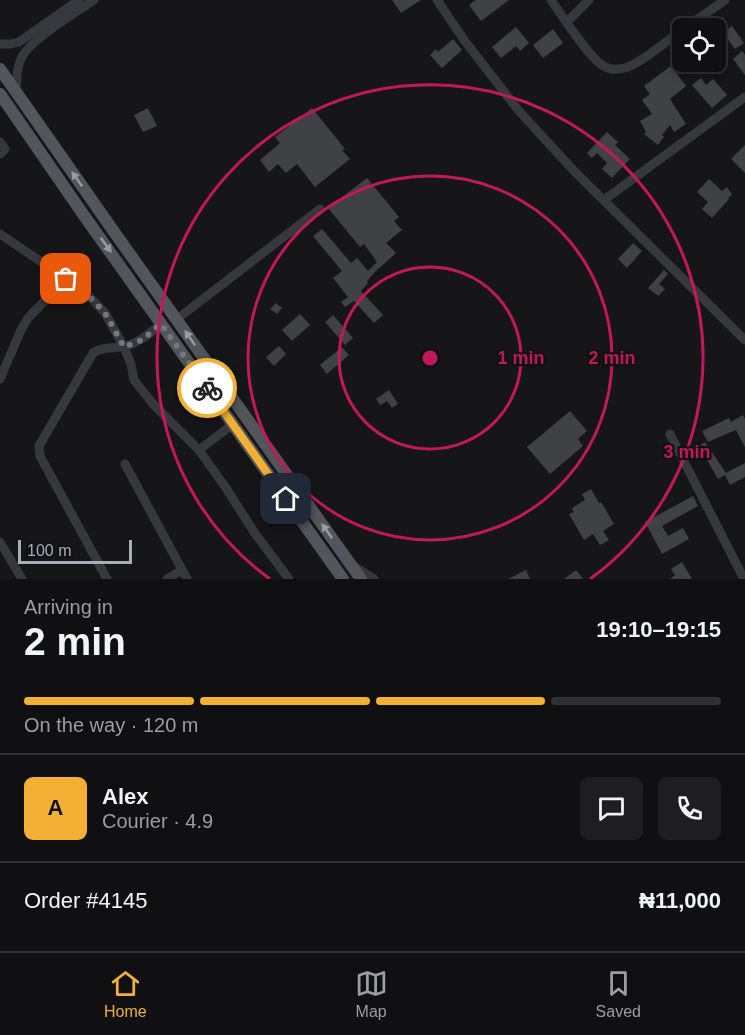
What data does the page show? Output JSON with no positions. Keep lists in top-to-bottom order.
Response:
{
  "scale_bar": "100 m",
  "page": {
    "scale": "100 m",
    "heading": ["2 min", "Arriving in", "19:10–19:15"],
    "panel": [
      "Alex",
      "Courier · 4.9",
      "Order #4145",
      "₦11,000"
    ],
    "bar": "On the way · 120 m",
    "round": "A",
    "tabs": ["Home", "Map", "Saved"]
  },
  "rings": ["1 min", "2 min", "3 min"]
}
